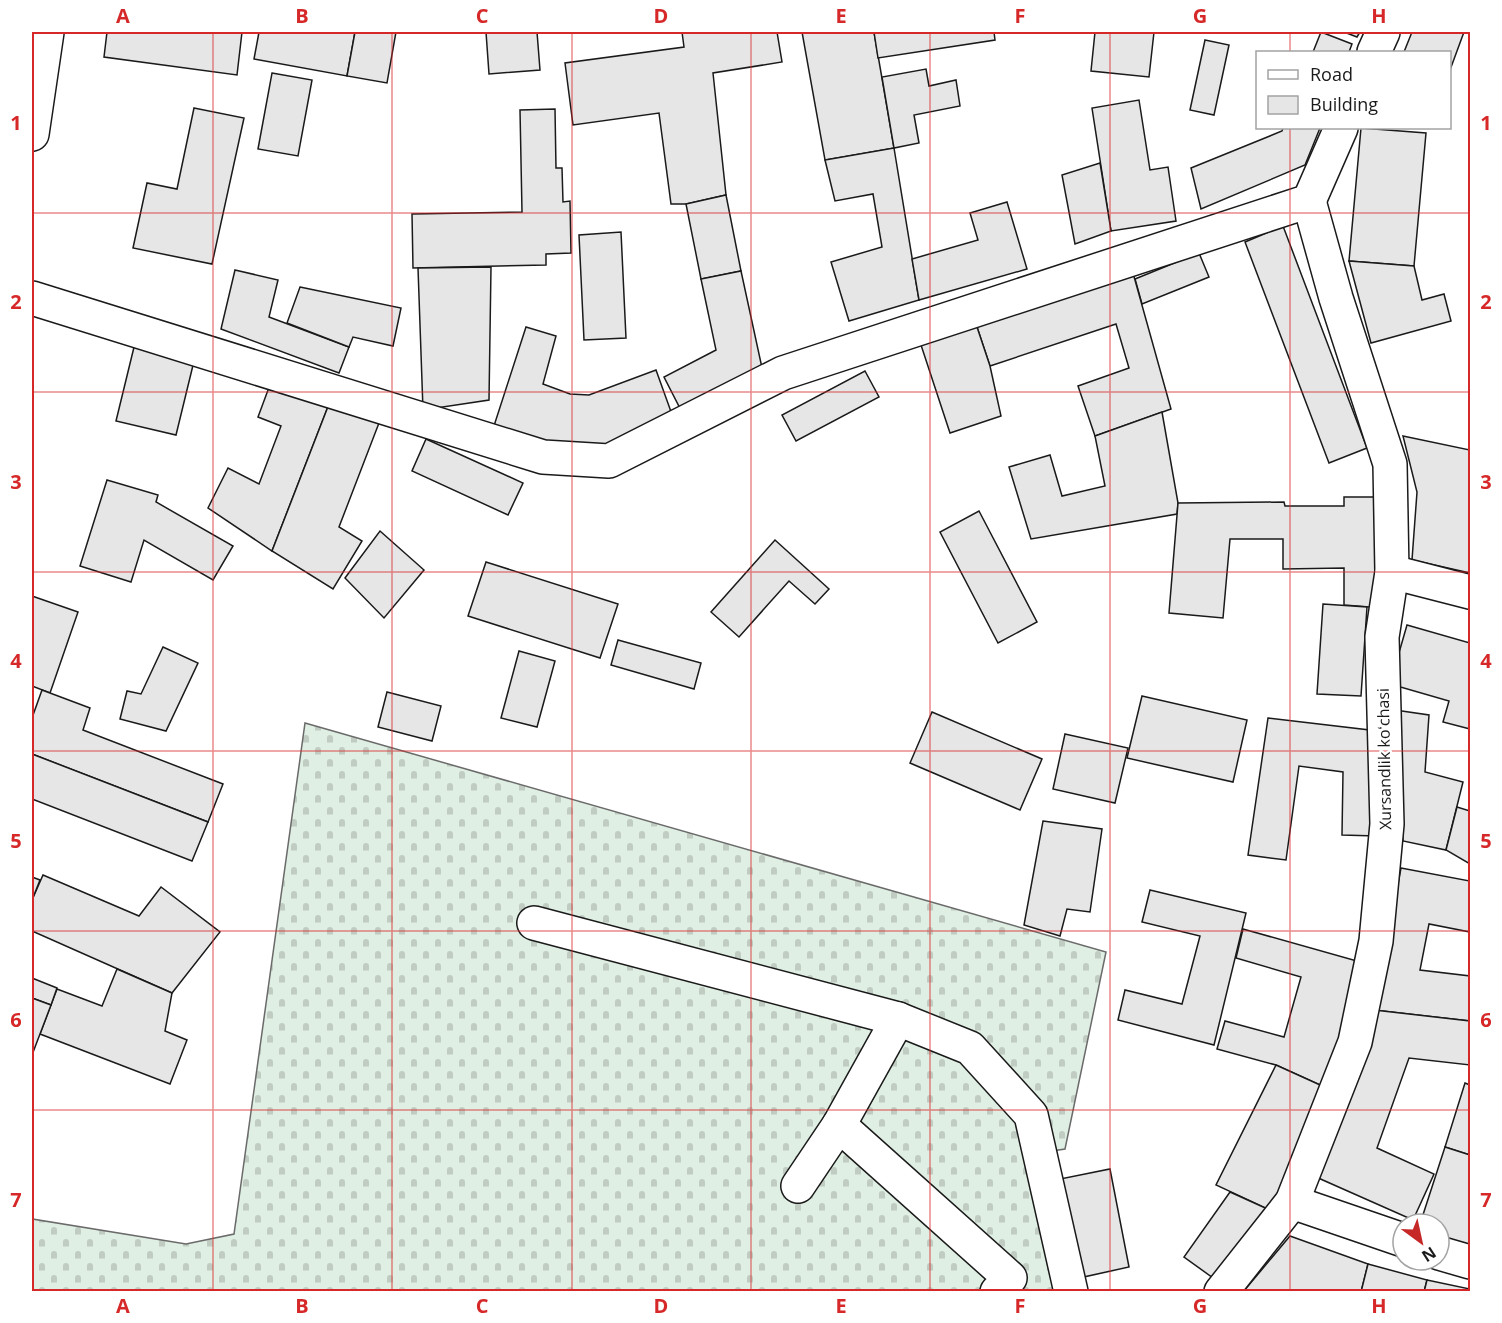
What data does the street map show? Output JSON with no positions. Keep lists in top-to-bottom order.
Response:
{
  "streets": {
    "street": ["Xursandlik koʻchasi"]
  },
  "legend": ["Road", "Building"],
  "north": "bottom right",
  "grid": {
    "columns": [
      "A",
      "B",
      "C",
      "D",
      "E",
      "F",
      "G",
      "H"
    ],
    "rows": [
      "1",
      "2",
      "3",
      "4",
      "5",
      "6",
      "7"
    ]
  }
}
